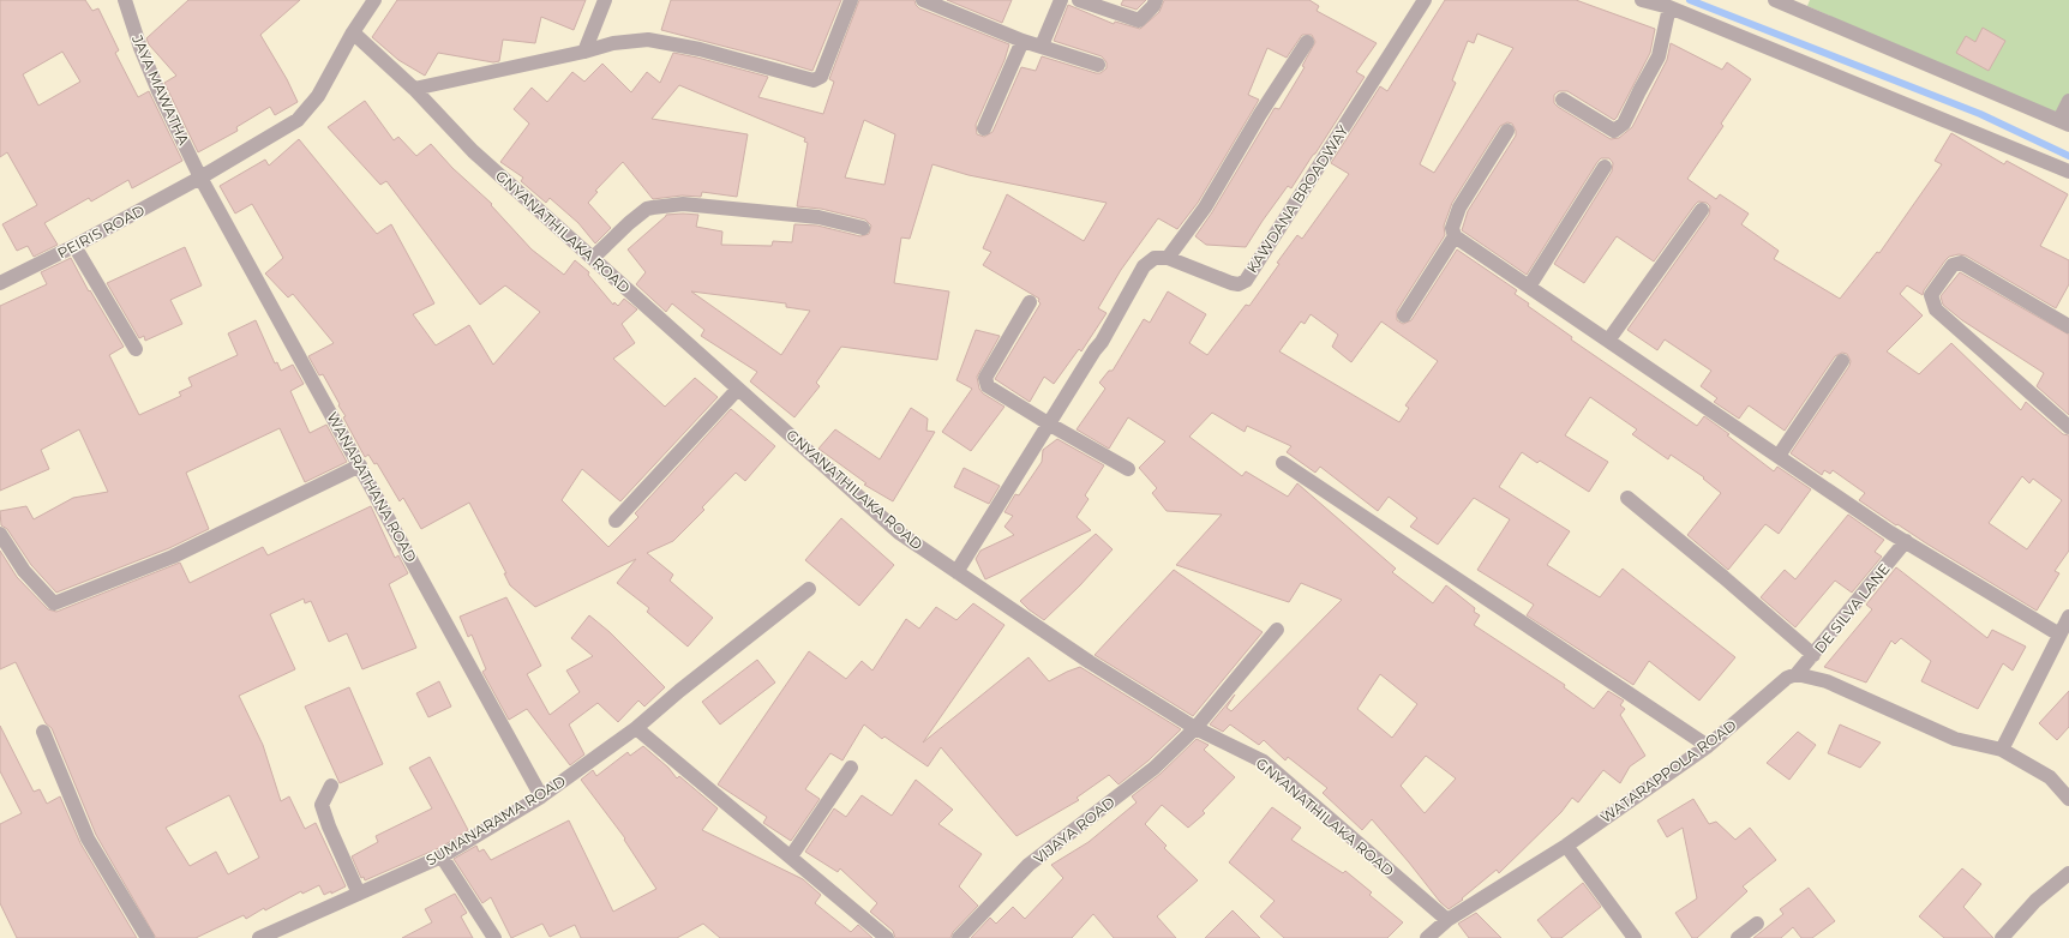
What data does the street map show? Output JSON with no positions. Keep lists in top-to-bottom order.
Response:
{
  "streets": {
    "street": [
      "JAYA MAWATHA",
      "KAWDANA BROADWAY",
      "PEIRIS ROAD",
      "GNYANATHILAKA ROAD",
      "WANARATHANA ROAD",
      "DE SILVA LANE",
      "WATARAPPOLA ROAD",
      "SUMANARAMA ROAD",
      "VIJAYA ROAD"
    ]
  },
  "crossings": [
    ["JAYA MAWATHA", "PEIRIS ROAD"],
    ["JAYA MAWATHA", "WANARATHANA ROAD"],
    ["PEIRIS ROAD", "GNYANATHILAKA ROAD"],
    ["PEIRIS ROAD", "WANARATHANA ROAD"],
    ["GNYANATHILAKA ROAD", "WATARAPPOLA ROAD"],
    ["GNYANATHILAKA ROAD", "VIJAYA ROAD"],
    ["WANARATHANA ROAD", "SUMANARAMA ROAD"],
    ["DE SILVA LANE", "WATARAPPOLA ROAD"]
  ]
}
